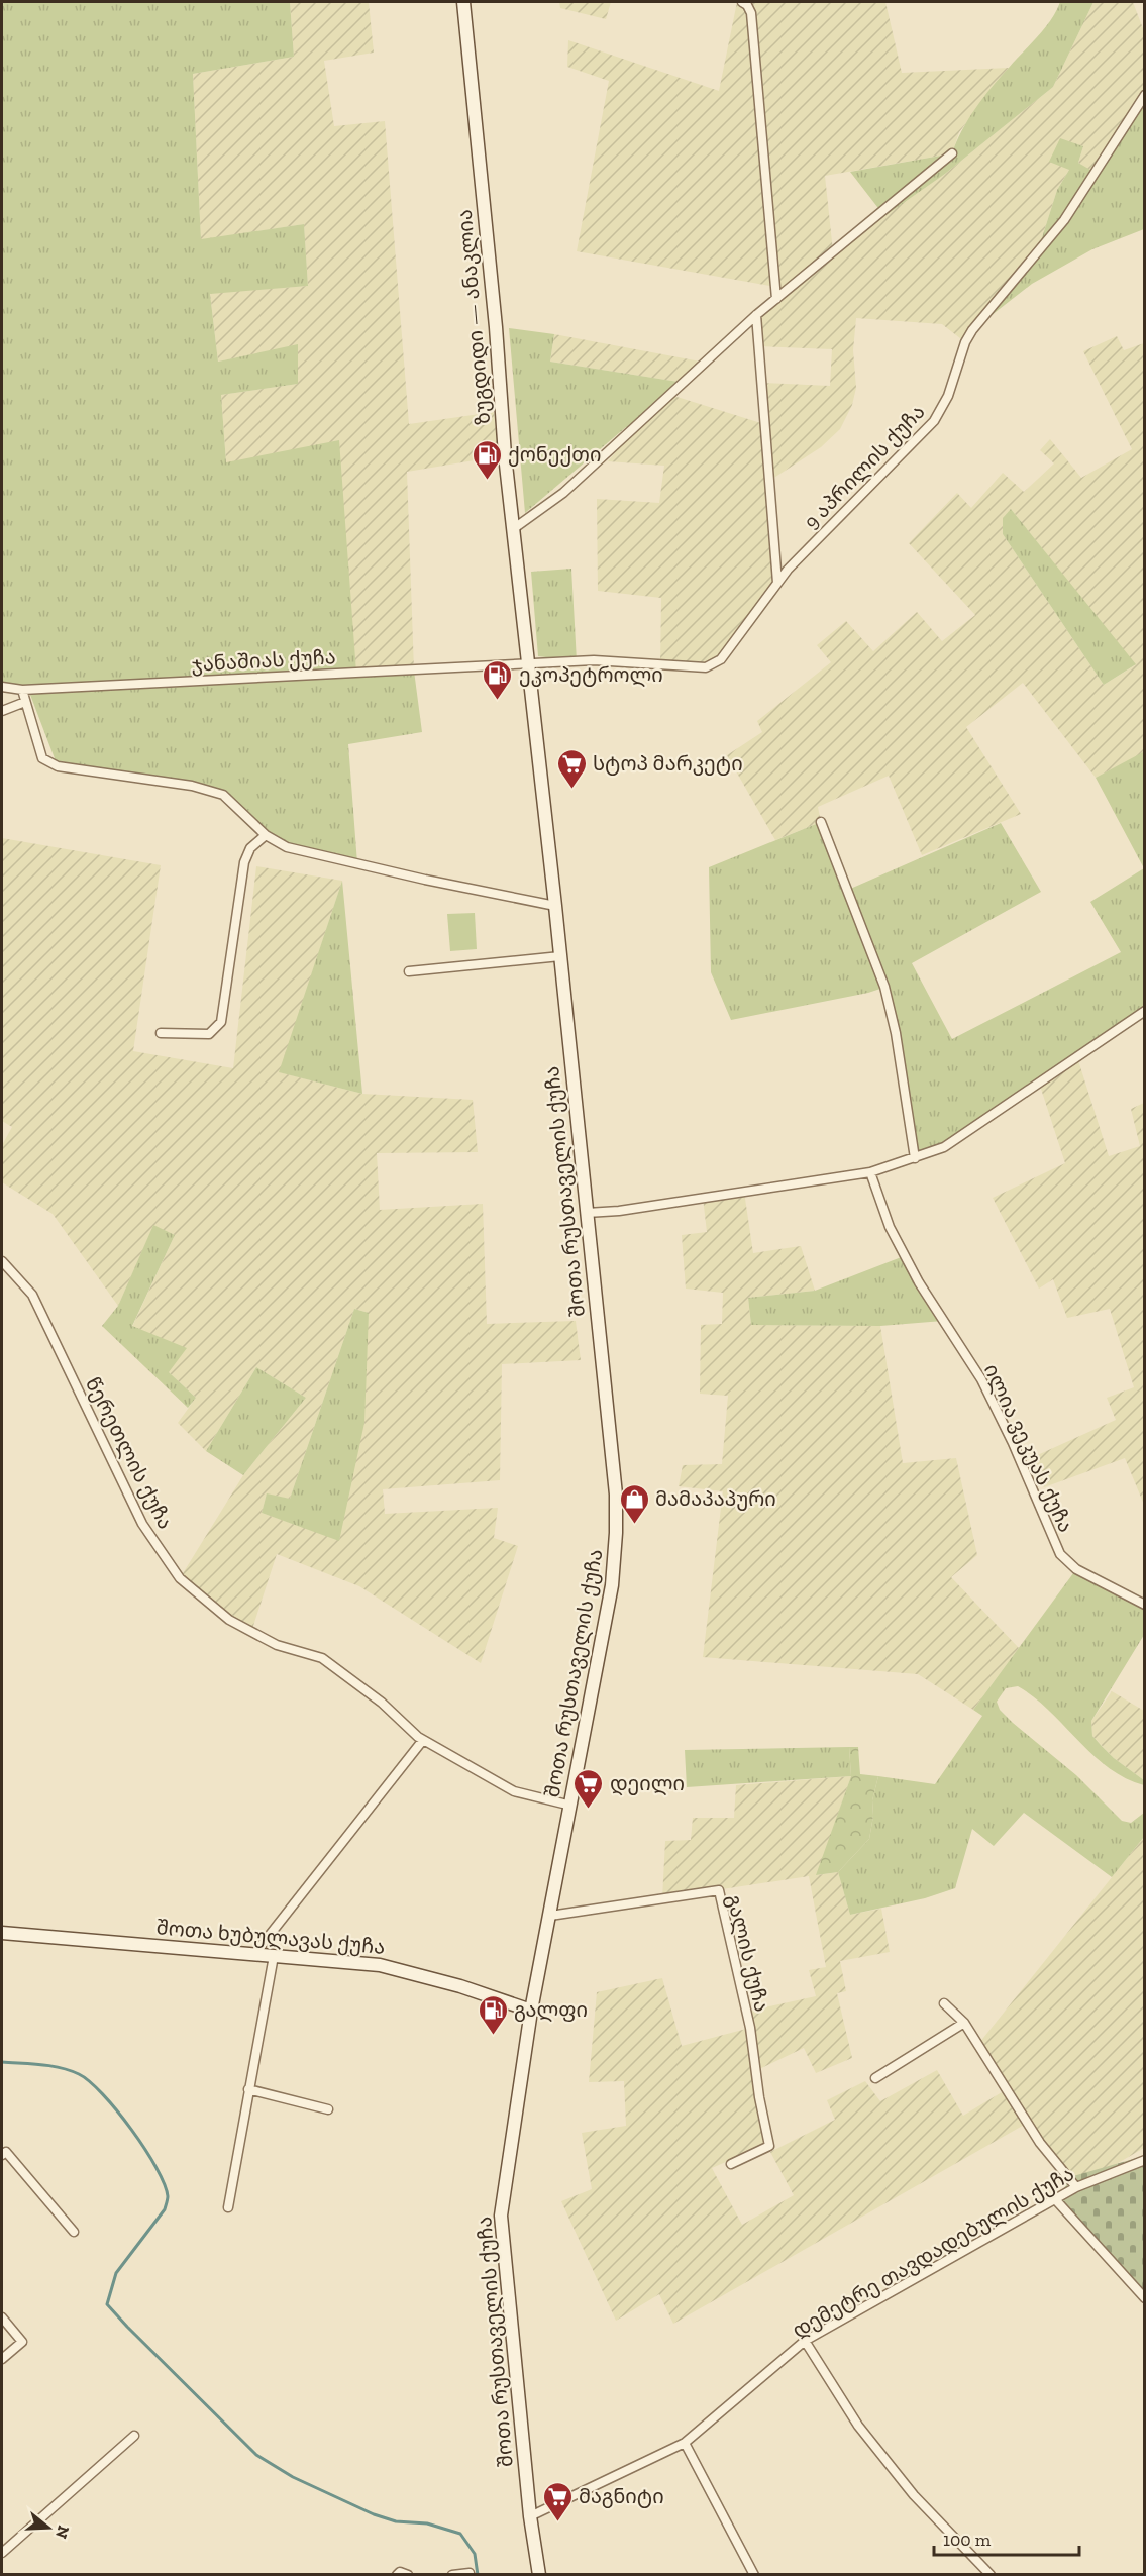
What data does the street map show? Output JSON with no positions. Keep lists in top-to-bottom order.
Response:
{
  "streets": {
    "main road": ["ზუგდიდი — ანაკლია", "შოთა რუსთაველის ქუჩა", "შოთა ხუბულავას ქუჩა"],
    "street": [
      "9 აპრილის ქუჩა",
      "ჯანაშიას ქუჩა",
      "ილია ვეკუას ქუჩა",
      "წერეთლის ქუჩა",
      "გალის ქუჩა",
      "დემეტრე თავდადებულის ქუჩა"
    ]
  },
  "crossings": [
    ["ზუგდიდი — ანაკლია", "9 აპრილის ქუჩა"],
    ["ზუგდიდი — ანაკლია", "ჯანაშიას ქუჩა"],
    ["ზუგდიდი — ანაკლია", "შოთა რუსთაველის ქუჩა"],
    ["9 აპრილის ქუჩა", "ჯანაშიას ქუჩა"],
    ["9 აპრილის ქუჩა", "შოთა რუსთაველის ქუჩა"],
    ["ჯანაშიას ქუჩა", "შოთა რუსთაველის ქუჩა"],
    ["შოთა რუსთაველის ქუჩა", "წერეთლის ქუჩა"],
    ["შოთა რუსთაველის ქუჩა", "შოთა ხუბულავას ქუჩა"],
    ["შოთა რუსთაველის ქუჩა", "გალის ქუჩა"],
    ["შოთა რუსთაველის ქუჩა", "დემეტრე თავდადებულის ქუჩა"]
  ],
  "places": {
    "fuel station": ["ქონექთი", "ეკოპეტროლი", "გალფი"],
    "supermarket": ["სტოპ მარკეტი", "დეილი", "მაგნიტი"],
    "shop": ["მამაპაპური"]
  },
  "scale_bar": "100 m",
  "north": "right"
}
